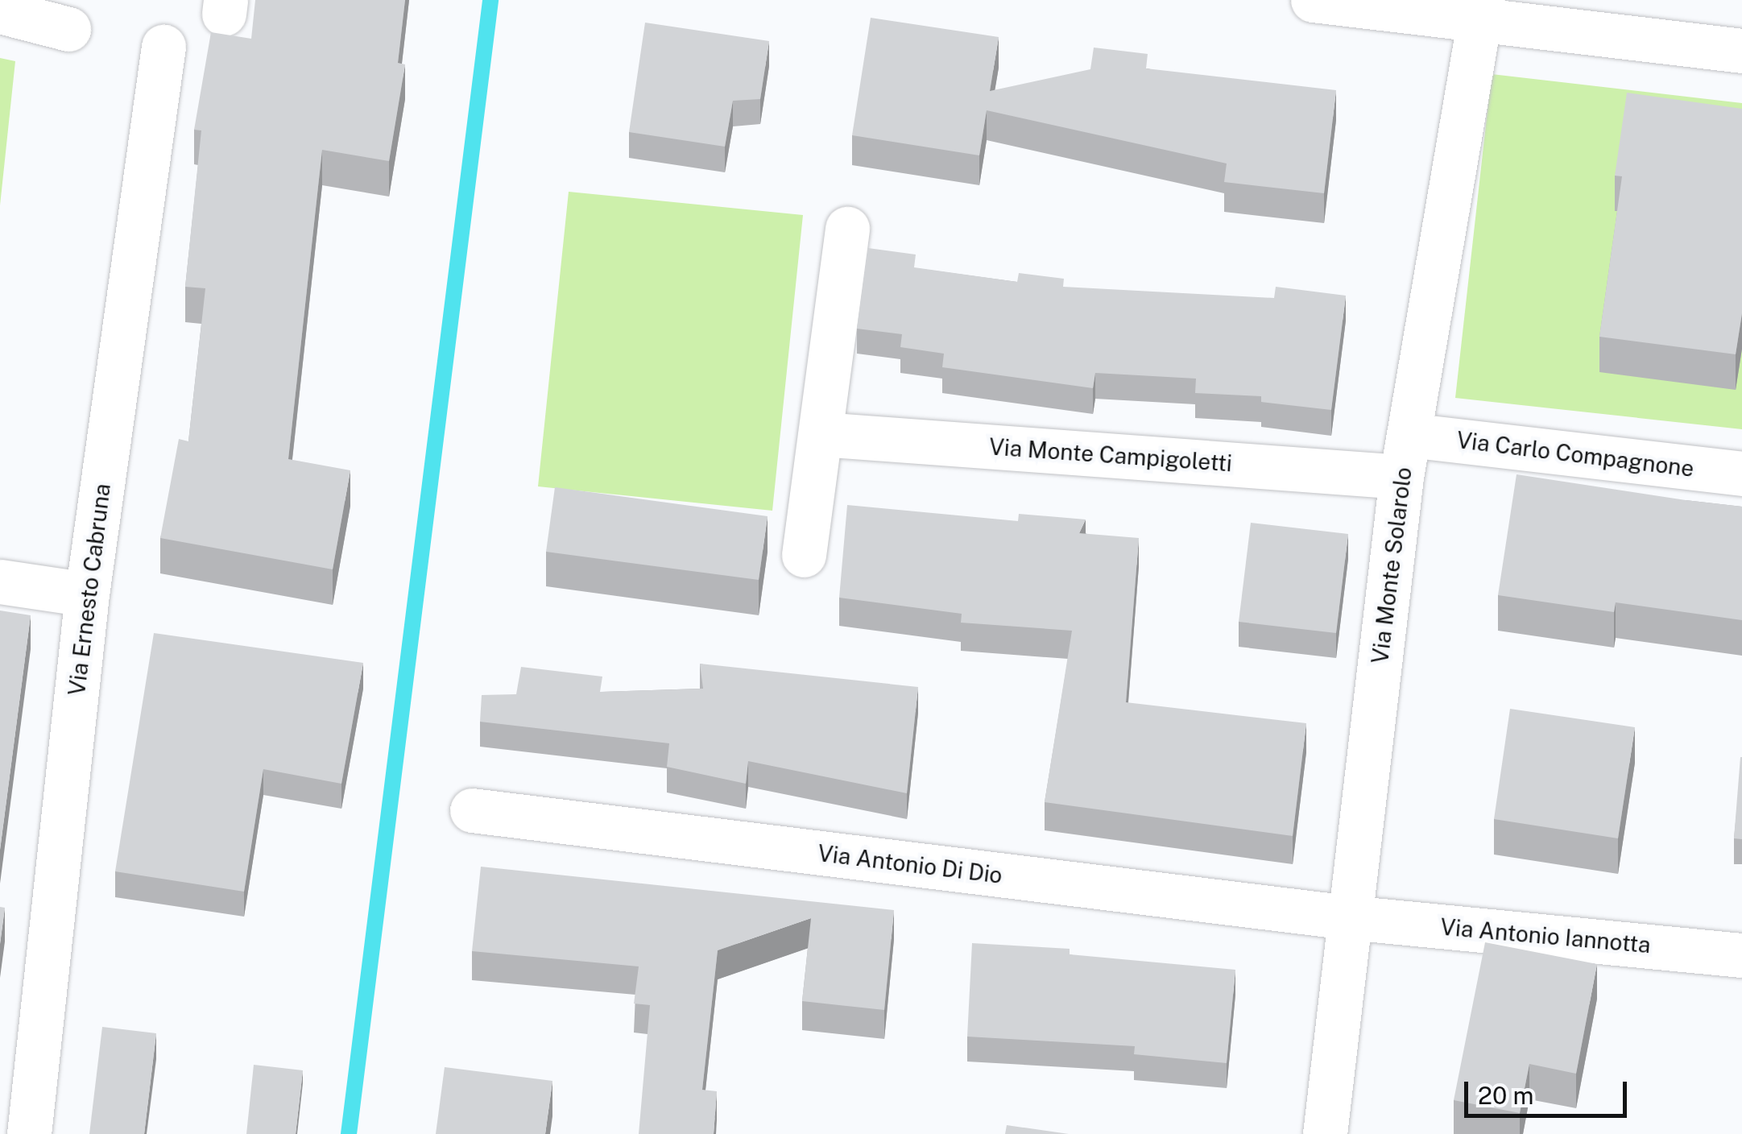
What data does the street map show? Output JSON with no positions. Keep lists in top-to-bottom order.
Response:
{
  "streets": {
    "street": [
      "Via Carlo Compagnone",
      "Via Monte Campigoletti",
      "Via Monte Solarolo",
      "Via Ernesto Cabruna",
      "Via Antonio Di Dio",
      "Via Antonio Iannotta"
    ]
  },
  "crossings": [
    ["Via Carlo Compagnone", "Via Monte Campigoletti"],
    ["Via Carlo Compagnone", "Via Monte Solarolo"],
    ["Via Monte Campigoletti", "Via Monte Solarolo"],
    ["Via Monte Solarolo", "Via Antonio Di Dio"],
    ["Via Monte Solarolo", "Via Antonio Iannotta"],
    ["Via Antonio Di Dio", "Via Antonio Iannotta"]
  ],
  "scale_bar": "20 m"
}
